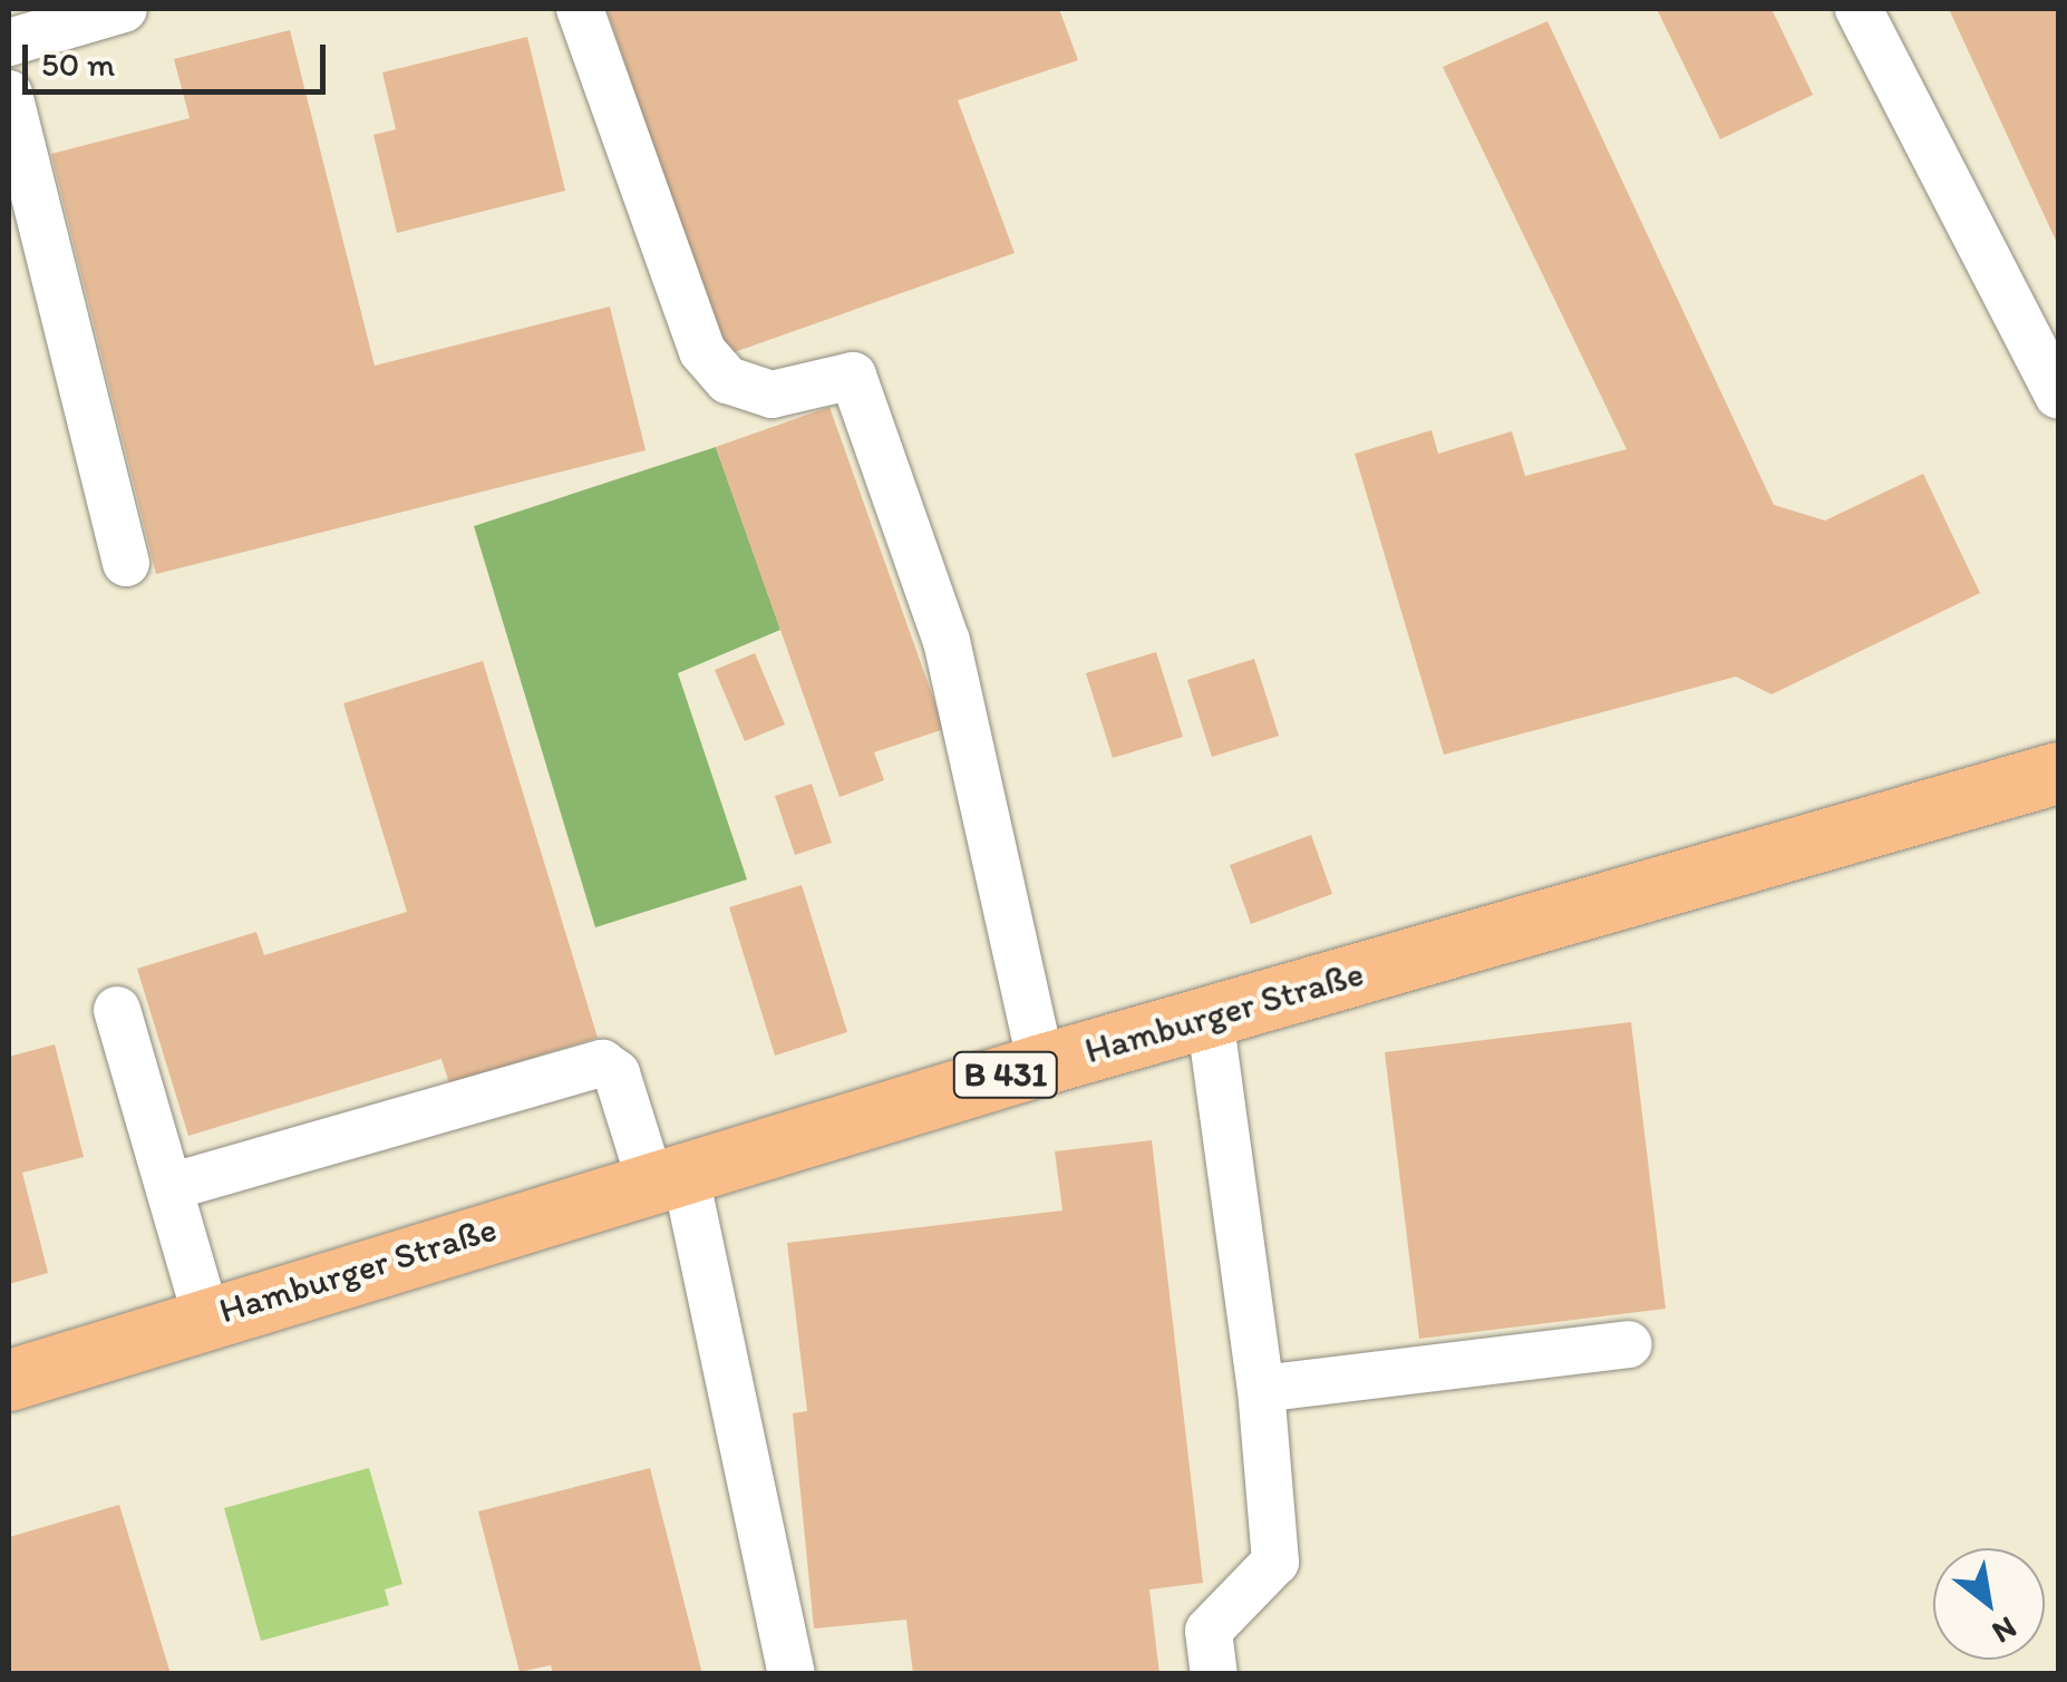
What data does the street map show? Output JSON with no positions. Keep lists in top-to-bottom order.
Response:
{
  "streets": {
    "main road": ["Hamburger Straße", "B 431"]
  },
  "scale_bar": "50 m",
  "north": "bottom right"
}
